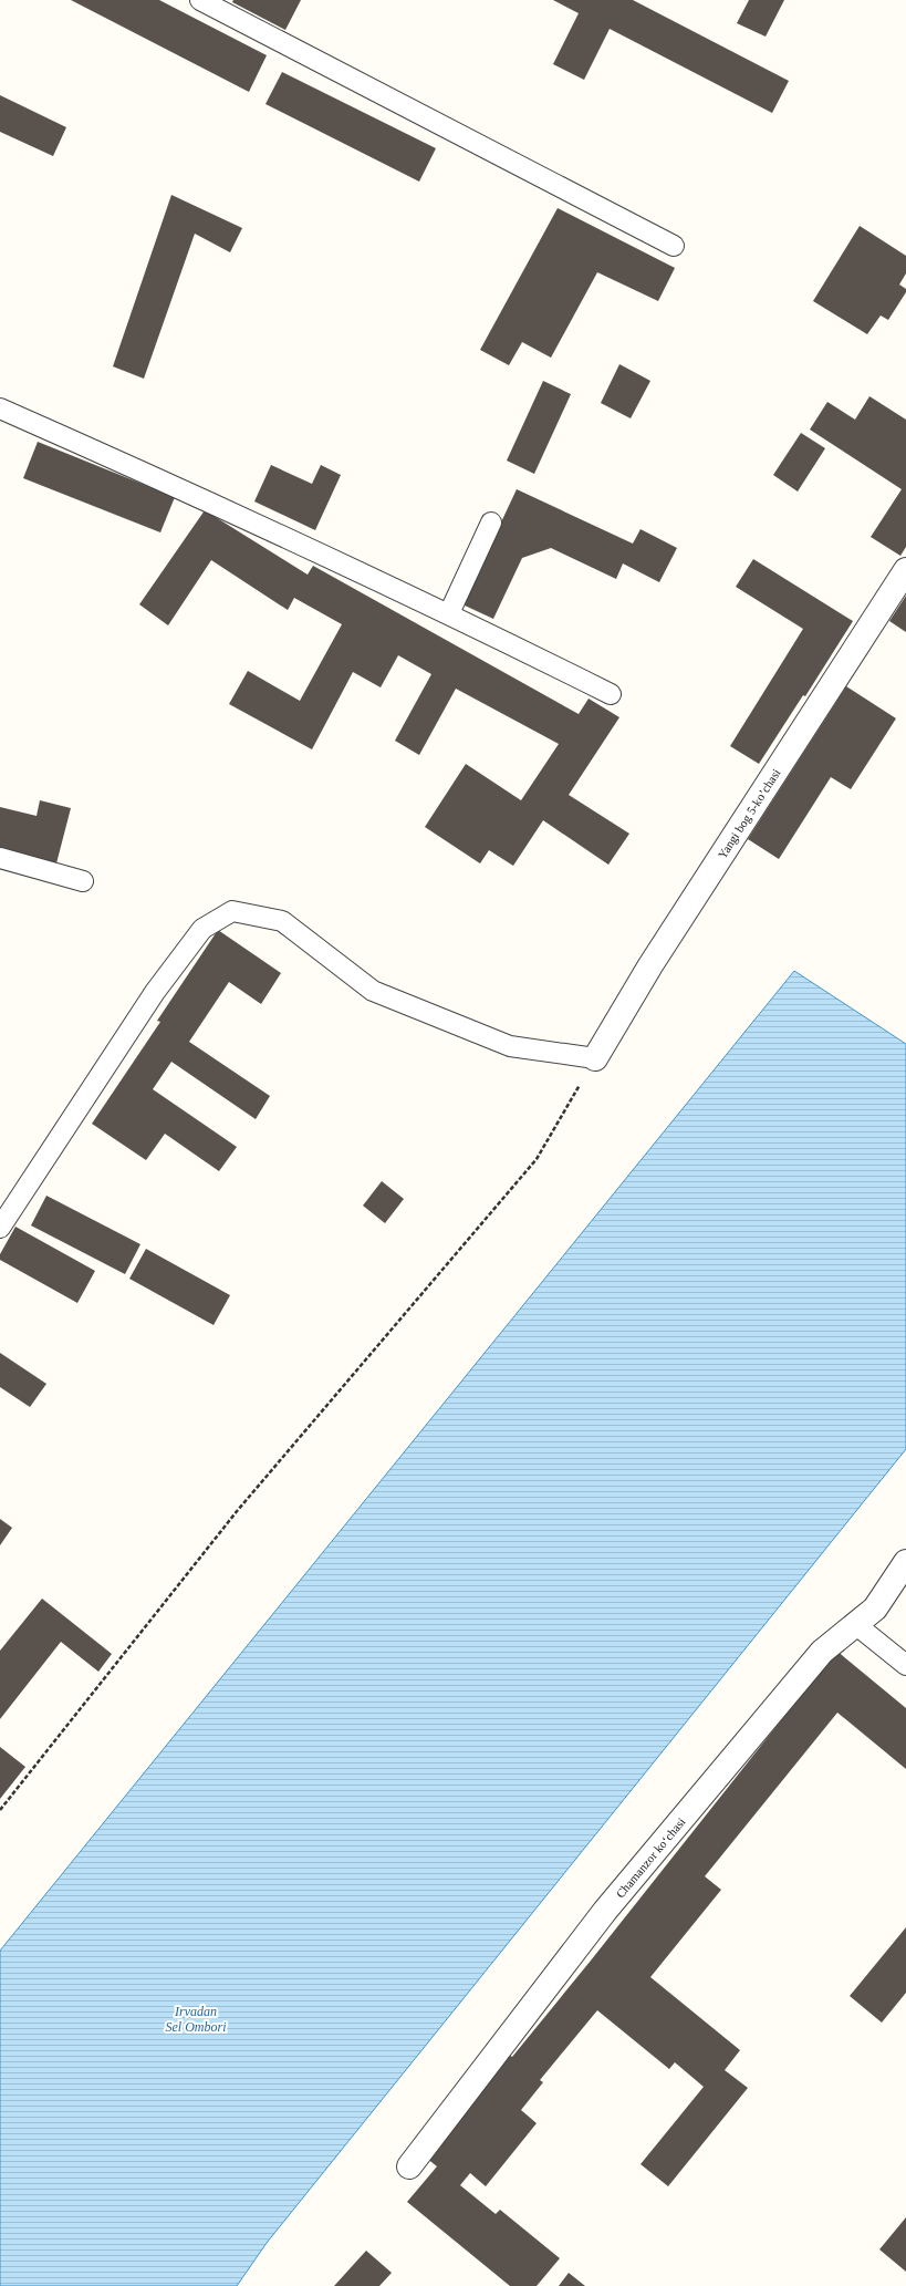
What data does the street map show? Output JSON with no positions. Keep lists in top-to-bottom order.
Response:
{
  "streets": {
    "street": ["Yangi bog 5-koʼchasi", "Chamanzor koʻchasi"]
  },
  "water": ["Irvadan Sel Ombori"]
}
